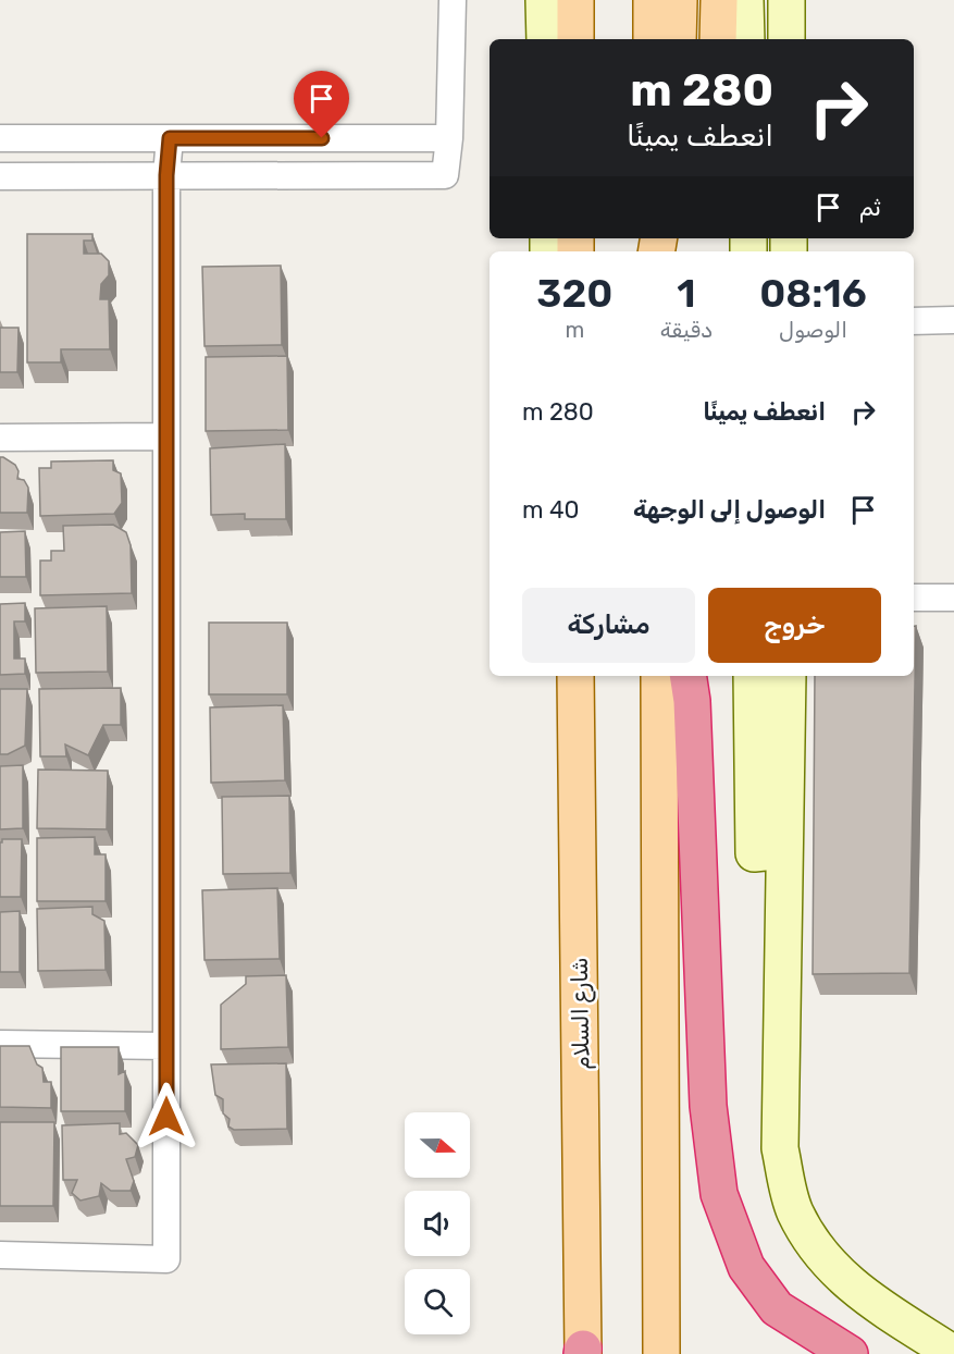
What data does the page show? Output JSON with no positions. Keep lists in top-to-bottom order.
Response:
{
  "streets": {
    "main road": ["شارع السلام"]
  },
  "north": "right",
  "page": {
    "turn": ["280 m", "انعطف يمينًا"],
    "then": "ثم",
    "eta": [
      "08:16",
      "الوصول",
      "1",
      "دقيقة",
      "320",
      "m"
    ],
    "list": [
      {
        "name": "انعطف يمينًا",
        "value": "280 m"
      },
      {
        "name": "الوصول إلى الوجهة",
        "value": "40 m"
      }
    ],
    "buttons": ["خروج", "مشاركة"]
  }
}
